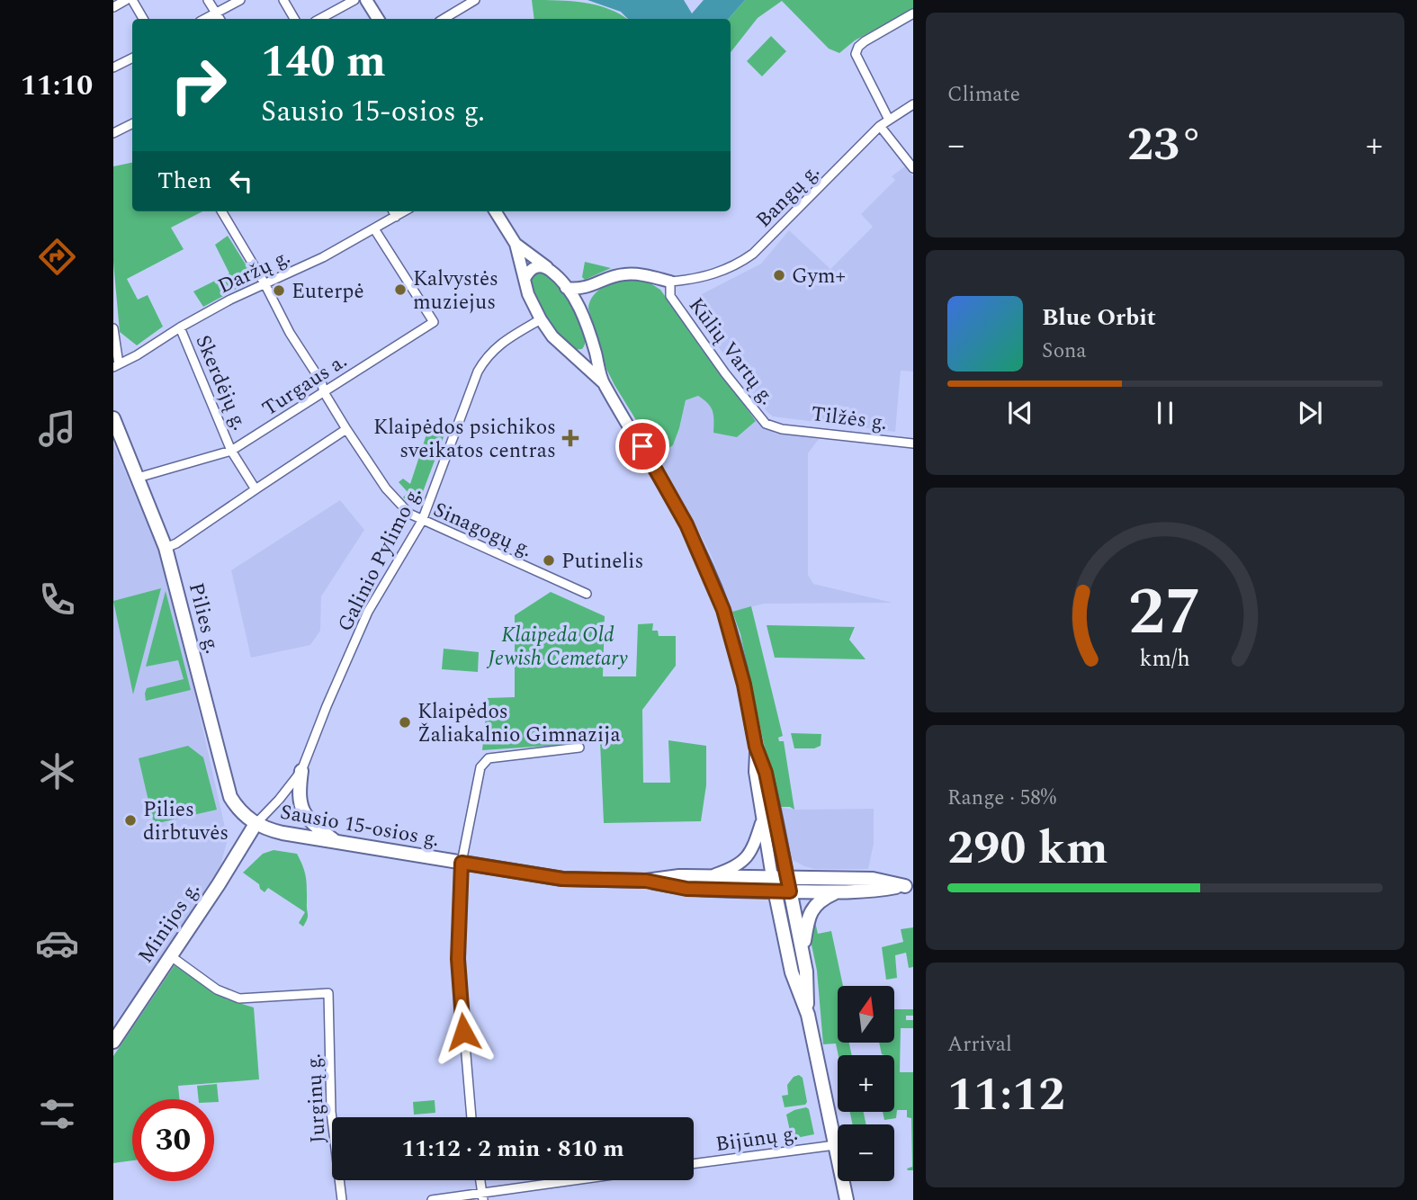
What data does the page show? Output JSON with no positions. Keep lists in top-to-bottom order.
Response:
{
  "streets": {
    "main road": ["Pilies g.", "Sausio 15-osios g.", "Minijos g."],
    "street": [
      "Bangų g.",
      "Daržų g.",
      "Kūlių Vartų g.",
      "Skerdėjų g.",
      "Turgaus a.",
      "Tilžės g.",
      "Sinagogų g.",
      "Galinio Pylimo g.",
      "Jurginų g.",
      "Bijūnų g."
    ]
  },
  "crossings": [
    ["Bangų g.", "Kūlių Vartų g."],
    ["Daržų g.", "Skerdėjų g."],
    ["Daržų g.", "Turgaus a."],
    ["Daržų g.", "Sinagogų g."],
    ["Kūlių Vartų g.", "Tilžės g."],
    ["Skerdėjų g.", "Turgaus a."],
    ["Turgaus a.", "Sinagogų g."],
    ["Turgaus a.", "Pilies g."],
    ["Sinagogų g.", "Galinio Pylimo g."],
    ["Galinio Pylimo g.", "Pilies g."],
    ["Galinio Pylimo g.", "Sausio 15-osios g."],
    ["Galinio Pylimo g.", "Minijos g."],
    ["Pilies g.", "Sausio 15-osios g."],
    ["Pilies g.", "Minijos g."],
    ["Sausio 15-osios g.", "Minijos g."],
    ["Minijos g.", "Jurginų g."]
  ],
  "parks": ["Klaipeda Old Jewish Cemetary"],
  "places": {
    "other": [
      "Gym+",
      "Kalvystės muziejus",
      "Euterpė",
      "Putinelis",
      "Klaipėdos Žaliakalnio Gimnazija",
      "Pilies dirbtuvės"
    ],
    "health": ["Klaipėdos psichikos sveikatos centras"]
  },
  "north": "top",
  "page": {
    "tabs": "11:10",
    "tile": [
      "Climate",
      ["Range · 58%", "290 km"],
      ["Arrival", "11:12"]
    ],
    "turn": ["140 m", "Sausio 15-osios g."],
    "heat": ["−", "23°", "+"],
    "then": "Then",
    "song": ["Blue Orbit", "Sona"],
    "map_buttons": ["+", "−"],
    "limit": "30",
    "trip": "11:12 · 2 min · 810 m",
    "gauge": ["27", "km/h"]
  }
}
